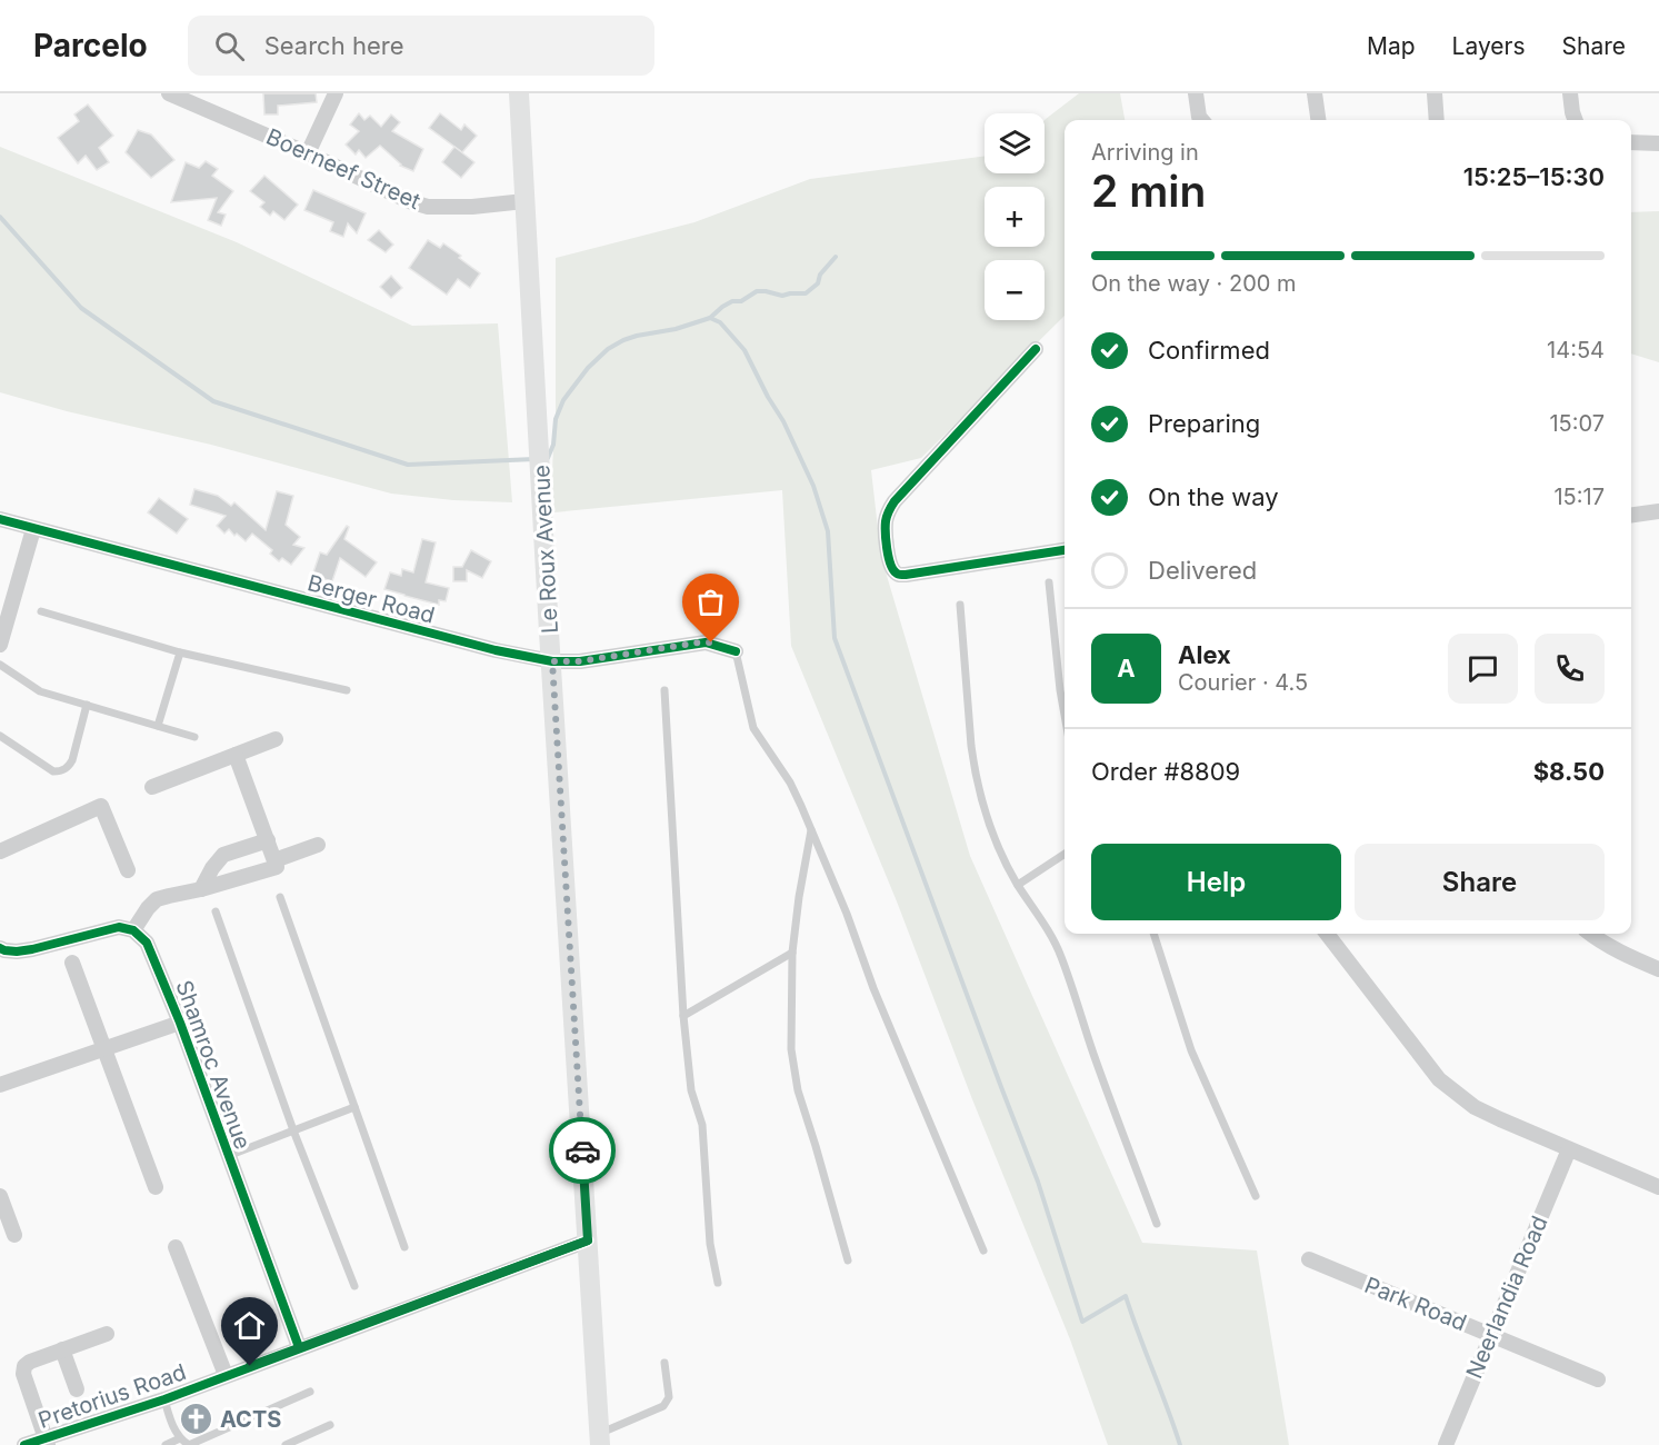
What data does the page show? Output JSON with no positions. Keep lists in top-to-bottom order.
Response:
{
  "streets": {
    "main road": ["Le Roux Avenue"],
    "street": [
      "Boerneef Street",
      "Berger Road",
      "Shamroc Avenue",
      "Neerlandia Road",
      "Park Road",
      "Pretorius Road"
    ]
  },
  "crossings": [
    ["Boerneef Street", "Le Roux Avenue"],
    ["Le Roux Avenue", "Berger Road"],
    ["Le Roux Avenue", "Pretorius Road"],
    ["Shamroc Avenue", "Pretorius Road"],
    ["Neerlandia Road", "Park Road"]
  ],
  "places": {
    "church": ["ACTS"]
  },
  "page": {
    "header": "Parcelo",
    "search": "Search here",
    "nav": ["Map", "Layers", "Share"],
    "map_buttons": ["+", "−"],
    "heading": ["2 min", "Arriving in", "15:25–15:30"],
    "panel": [
      "Alex",
      "Courier · 4.5",
      "Order #8809",
      "$8.50"
    ],
    "bar": "On the way · 200 m",
    "list": [
      ["Confirmed", "14:54"],
      ["Preparing", "15:07"],
      ["On the way", "15:17"],
      "Delivered"
    ],
    "round": "A",
    "buttons": ["Help", "Share"]
  }
}
